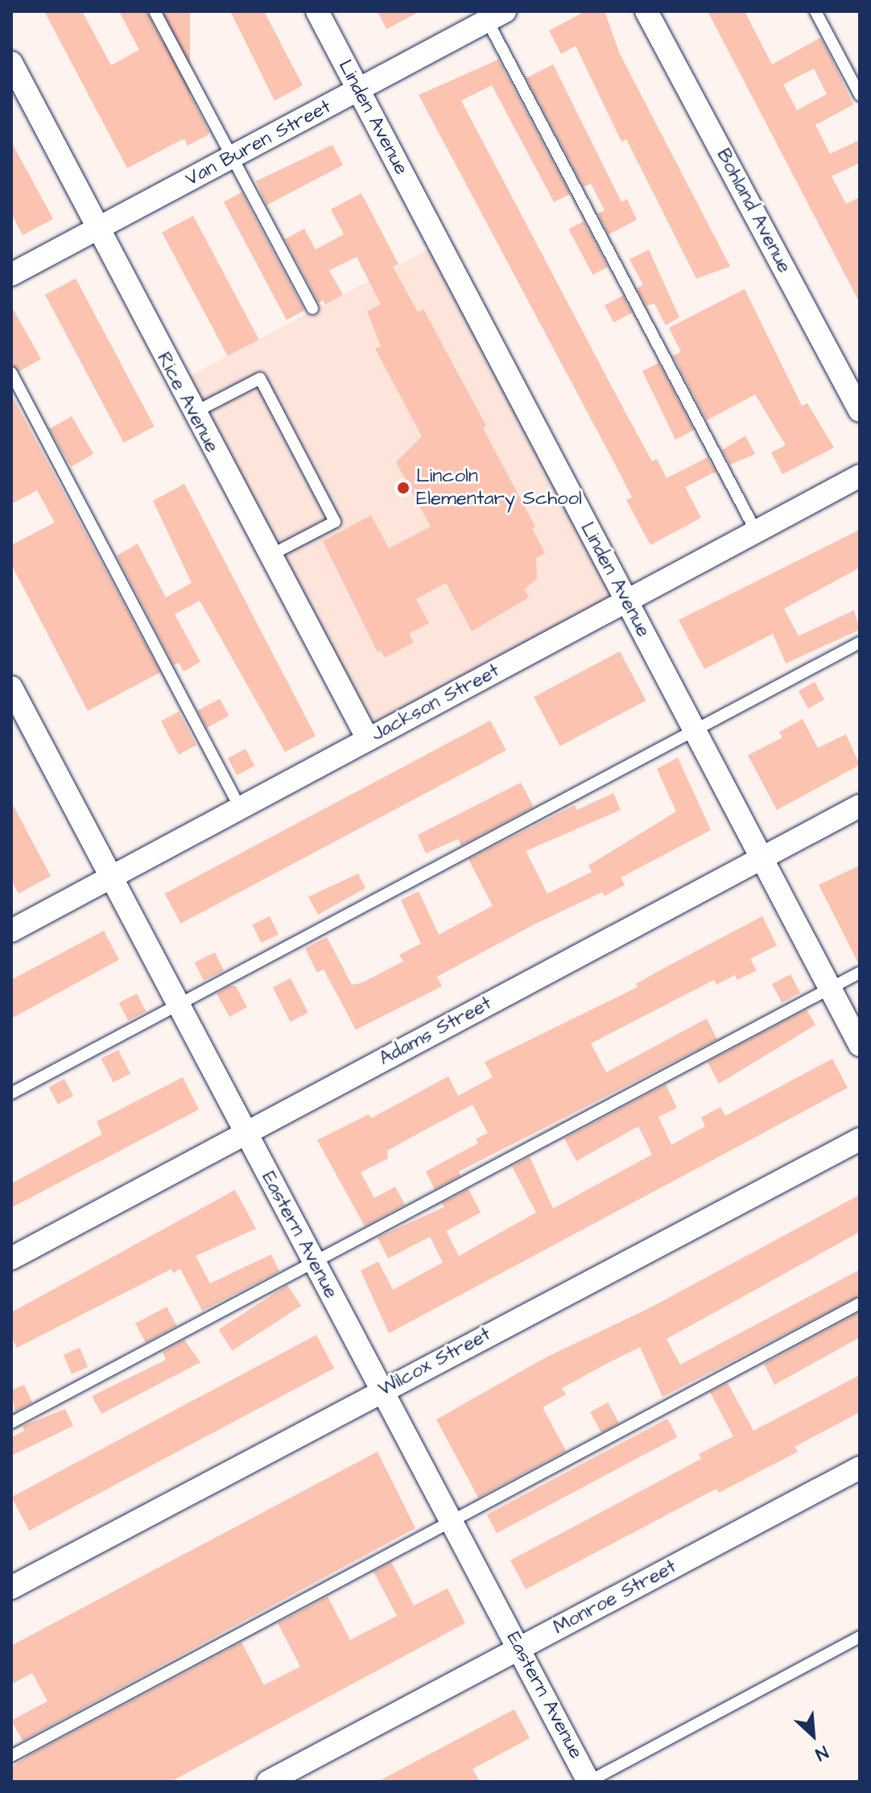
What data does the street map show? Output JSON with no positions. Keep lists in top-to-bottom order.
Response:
{
  "streets": {
    "street": [
      "Linden Avenue",
      "Van Buren Street",
      "Bohland Avenue",
      "Rice Avenue",
      "Jackson Street",
      "Adams Street",
      "Eastern Avenue",
      "Wilcox Street",
      "Monroe Street"
    ]
  },
  "crossings": [
    ["Linden Avenue", "Van Buren Street"],
    ["Linden Avenue", "Jackson Street"],
    ["Linden Avenue", "Adams Street"],
    ["Van Buren Street", "Rice Avenue"],
    ["Rice Avenue", "Jackson Street"],
    ["Jackson Street", "Eastern Avenue"],
    ["Adams Street", "Eastern Avenue"],
    ["Eastern Avenue", "Wilcox Street"],
    ["Eastern Avenue", "Monroe Street"]
  ],
  "places": ["Lincoln Elementary School"],
  "north": "bottom right"
}
